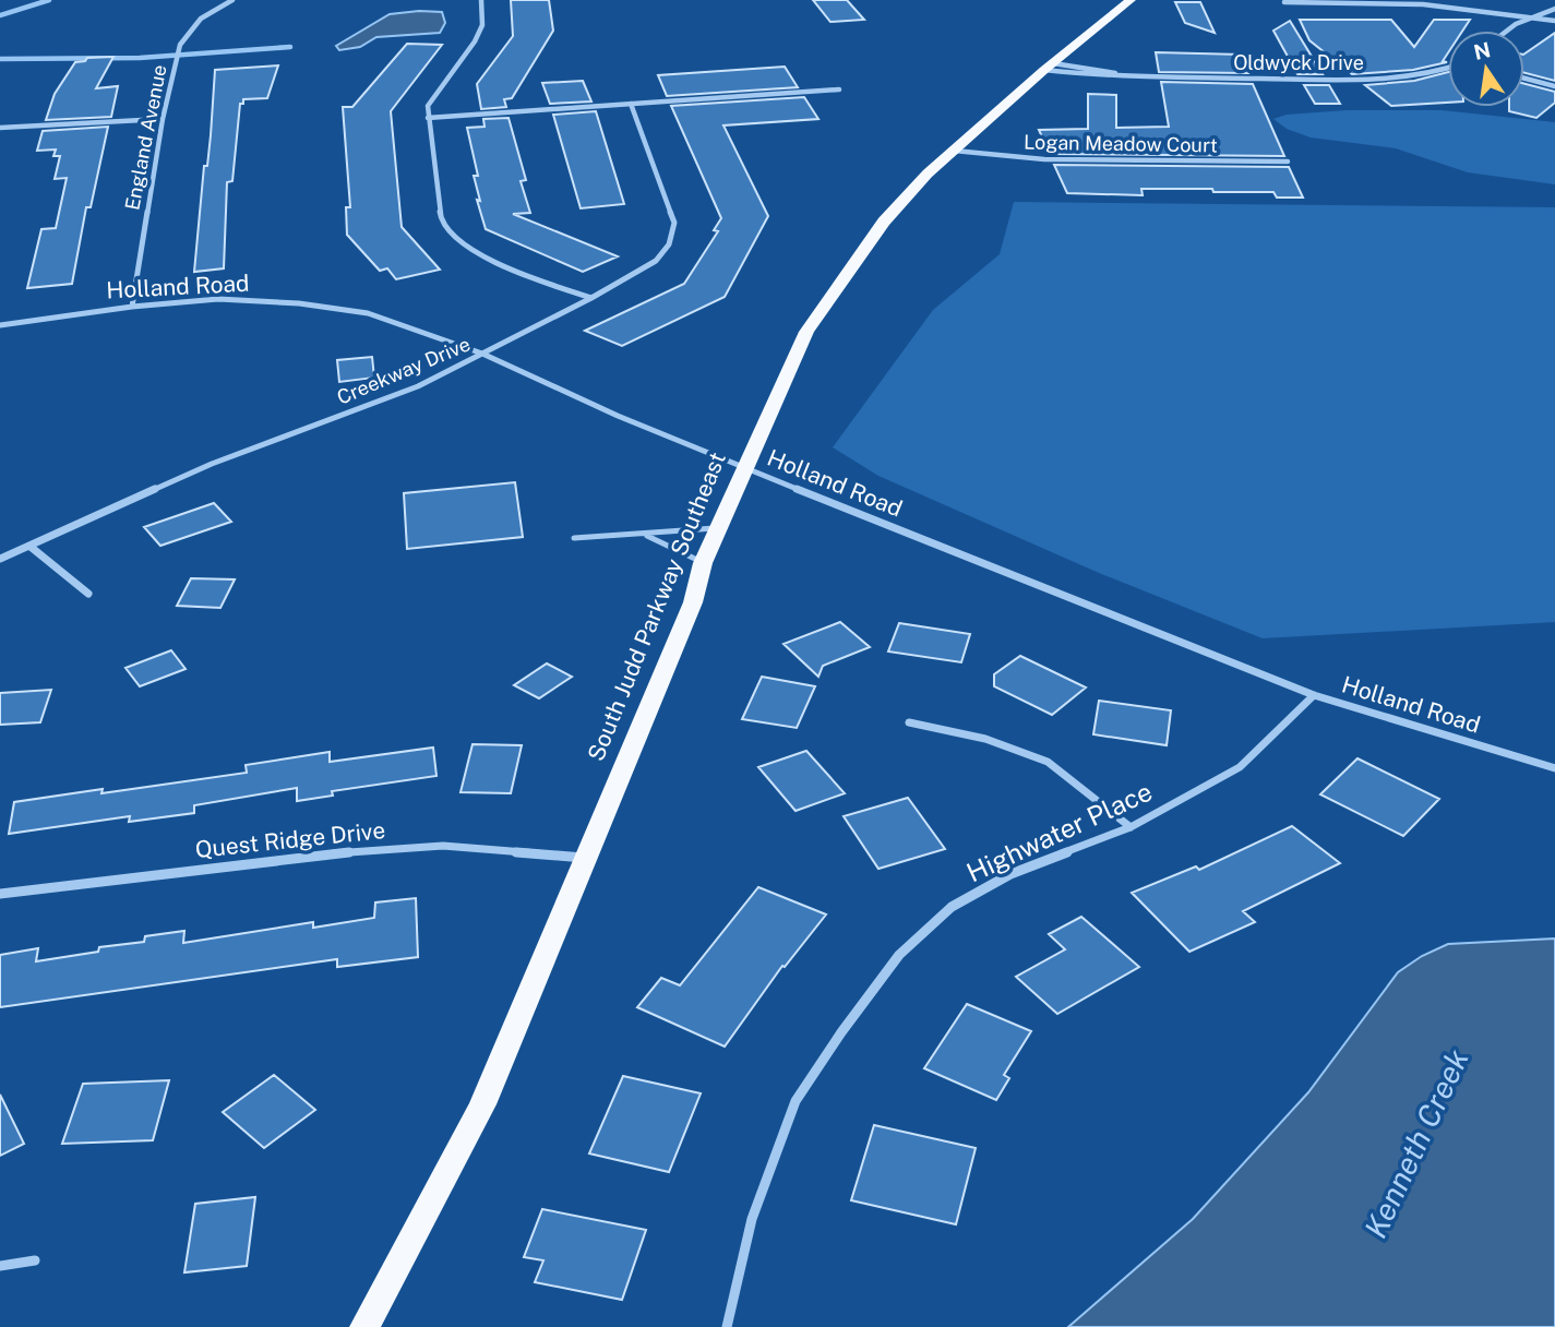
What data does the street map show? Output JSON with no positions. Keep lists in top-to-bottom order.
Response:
{
  "streets": {
    "highway": ["South Judd Parkway Southeast"],
    "street": [
      "Oldwyck Drive",
      "England Avenue",
      "Logan Meadow Court",
      "Holland Road",
      "Creekway Drive",
      "Highwater Place",
      "Quest Ridge Drive"
    ]
  },
  "crossings": [
    ["Oldwyck Drive", "South Judd Parkway Southeast"],
    ["England Avenue", "Holland Road"],
    ["Logan Meadow Court", "South Judd Parkway Southeast"],
    ["Holland Road", "Creekway Drive"],
    ["Holland Road", "South Judd Parkway Southeast"],
    ["Holland Road", "Highwater Place"],
    ["South Judd Parkway Southeast", "Quest Ridge Drive"]
  ],
  "water": ["Kenneth Creek"],
  "north": "top"
}
